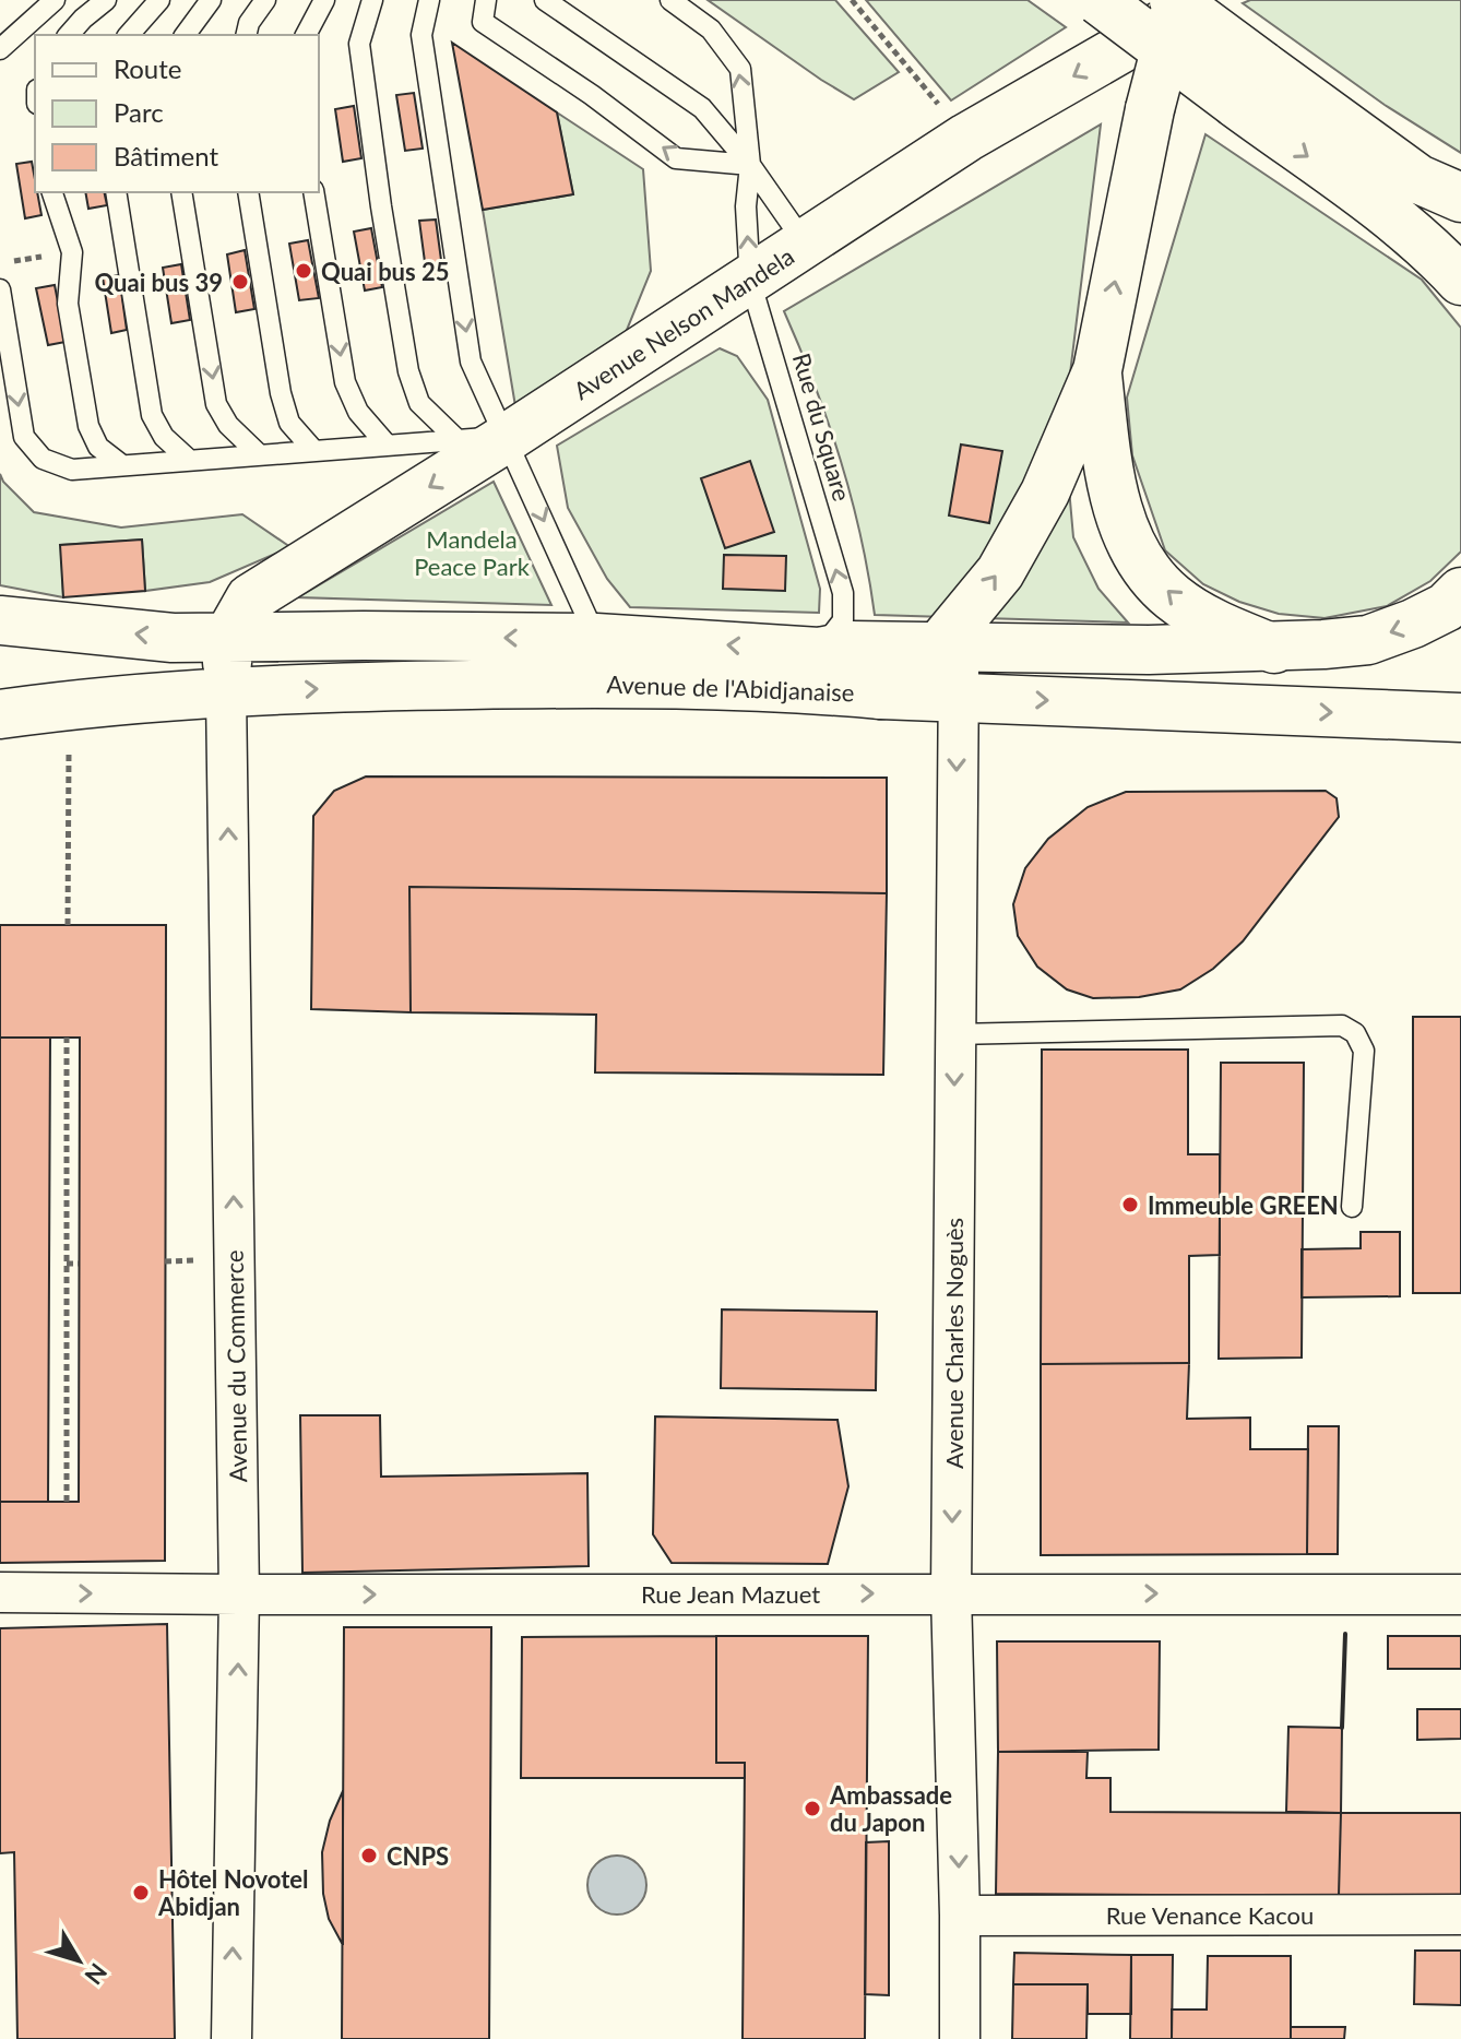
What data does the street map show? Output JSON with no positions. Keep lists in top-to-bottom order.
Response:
{
  "streets": {
    "main road": ["Avenue Nelson Mandela", "Avenue de l'Abidjanaise"],
    "street": [
      "Avenue Charles Noguès",
      "Avenue du Commerce",
      "Rue Jean Mazuet",
      "Rue Venance Kacou"
    ],
    "lane": ["Rue du Square"]
  },
  "crossings": [
    ["Avenue Nelson Mandela", "Rue du Square"],
    ["Avenue Nelson Mandela", "Avenue de l'Abidjanaise"],
    ["Avenue Nelson Mandela", "Avenue du Commerce"],
    ["Rue du Square", "Avenue de l'Abidjanaise"],
    ["Avenue de l'Abidjanaise", "Avenue Charles Noguès"],
    ["Avenue de l'Abidjanaise", "Avenue du Commerce"],
    ["Avenue Charles Noguès", "Rue Jean Mazuet"],
    ["Avenue Charles Noguès", "Rue Venance Kacou"],
    ["Avenue du Commerce", "Rue Jean Mazuet"]
  ],
  "one_way": [
    "Avenue Nelson Mandela",
    "Rue du Square",
    "Avenue Charles Noguès",
    "Avenue du Commerce",
    "Rue Jean Mazuet"
  ],
  "parks": ["Mandela Peace Park"],
  "places": [
    "Quai bus 25",
    "Quai bus 39",
    "Immeuble GREEN",
    "Ambassade du Japon",
    "CNPS",
    "Hôtel Novotel Abidjan"
  ],
  "legend": ["Route", "Parc", "Bâtiment"],
  "north": "bottom right"
}
